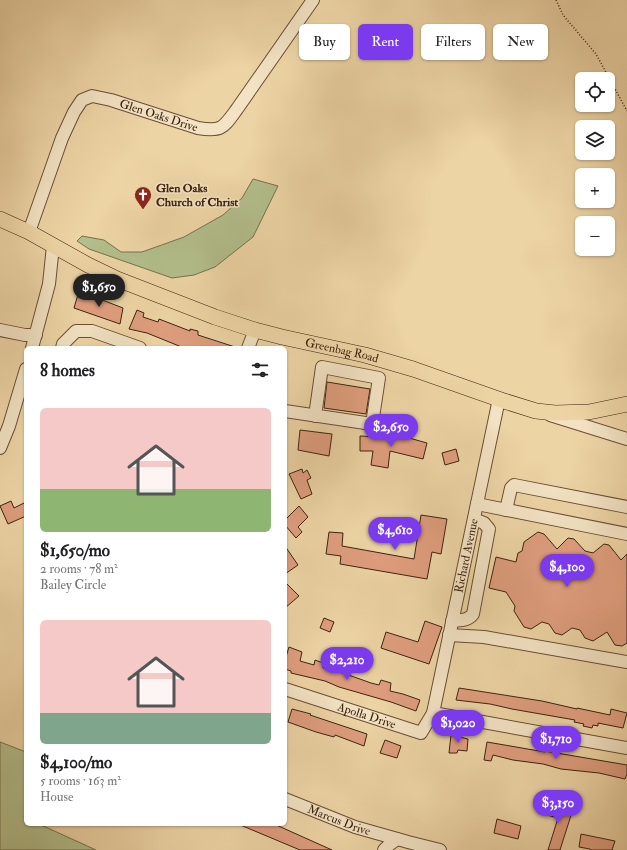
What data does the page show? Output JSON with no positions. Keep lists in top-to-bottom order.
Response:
{
  "streets": {
    "main road": ["Greenbag Road"],
    "street": [
      "Glen Oaks Drive",
      "Richard Avenue",
      "Apolla Drive",
      "Marcus Drive"
    ]
  },
  "crossings": [
    ["Glen Oaks Drive", "Greenbag Road"],
    ["Greenbag Road", "Richard Avenue"],
    ["Richard Avenue", "Apolla Drive"]
  ],
  "places": {
    "church": ["Glen Oaks Church of Christ"]
  },
  "page": {
    "chip": [
      "Buy",
      "Rent",
      "Filters",
      "New"
    ],
    "map_buttons": ["+", "−"],
    "price": [
      "$1,650",
      "$2,650",
      "$4,610",
      "$4,100",
      "$2,210",
      "$1,020",
      "$1,710",
      "$3,150"
    ],
    "heading": "8 homes",
    "list": [
      {
        "name": "$1,650/mo",
        "note": "2 rooms · 78 m² · Bailey Circle"
      },
      {
        "name": "$4,100/mo",
        "note": "5 rooms · 163 m² · House"
      }
    ]
  }
}
